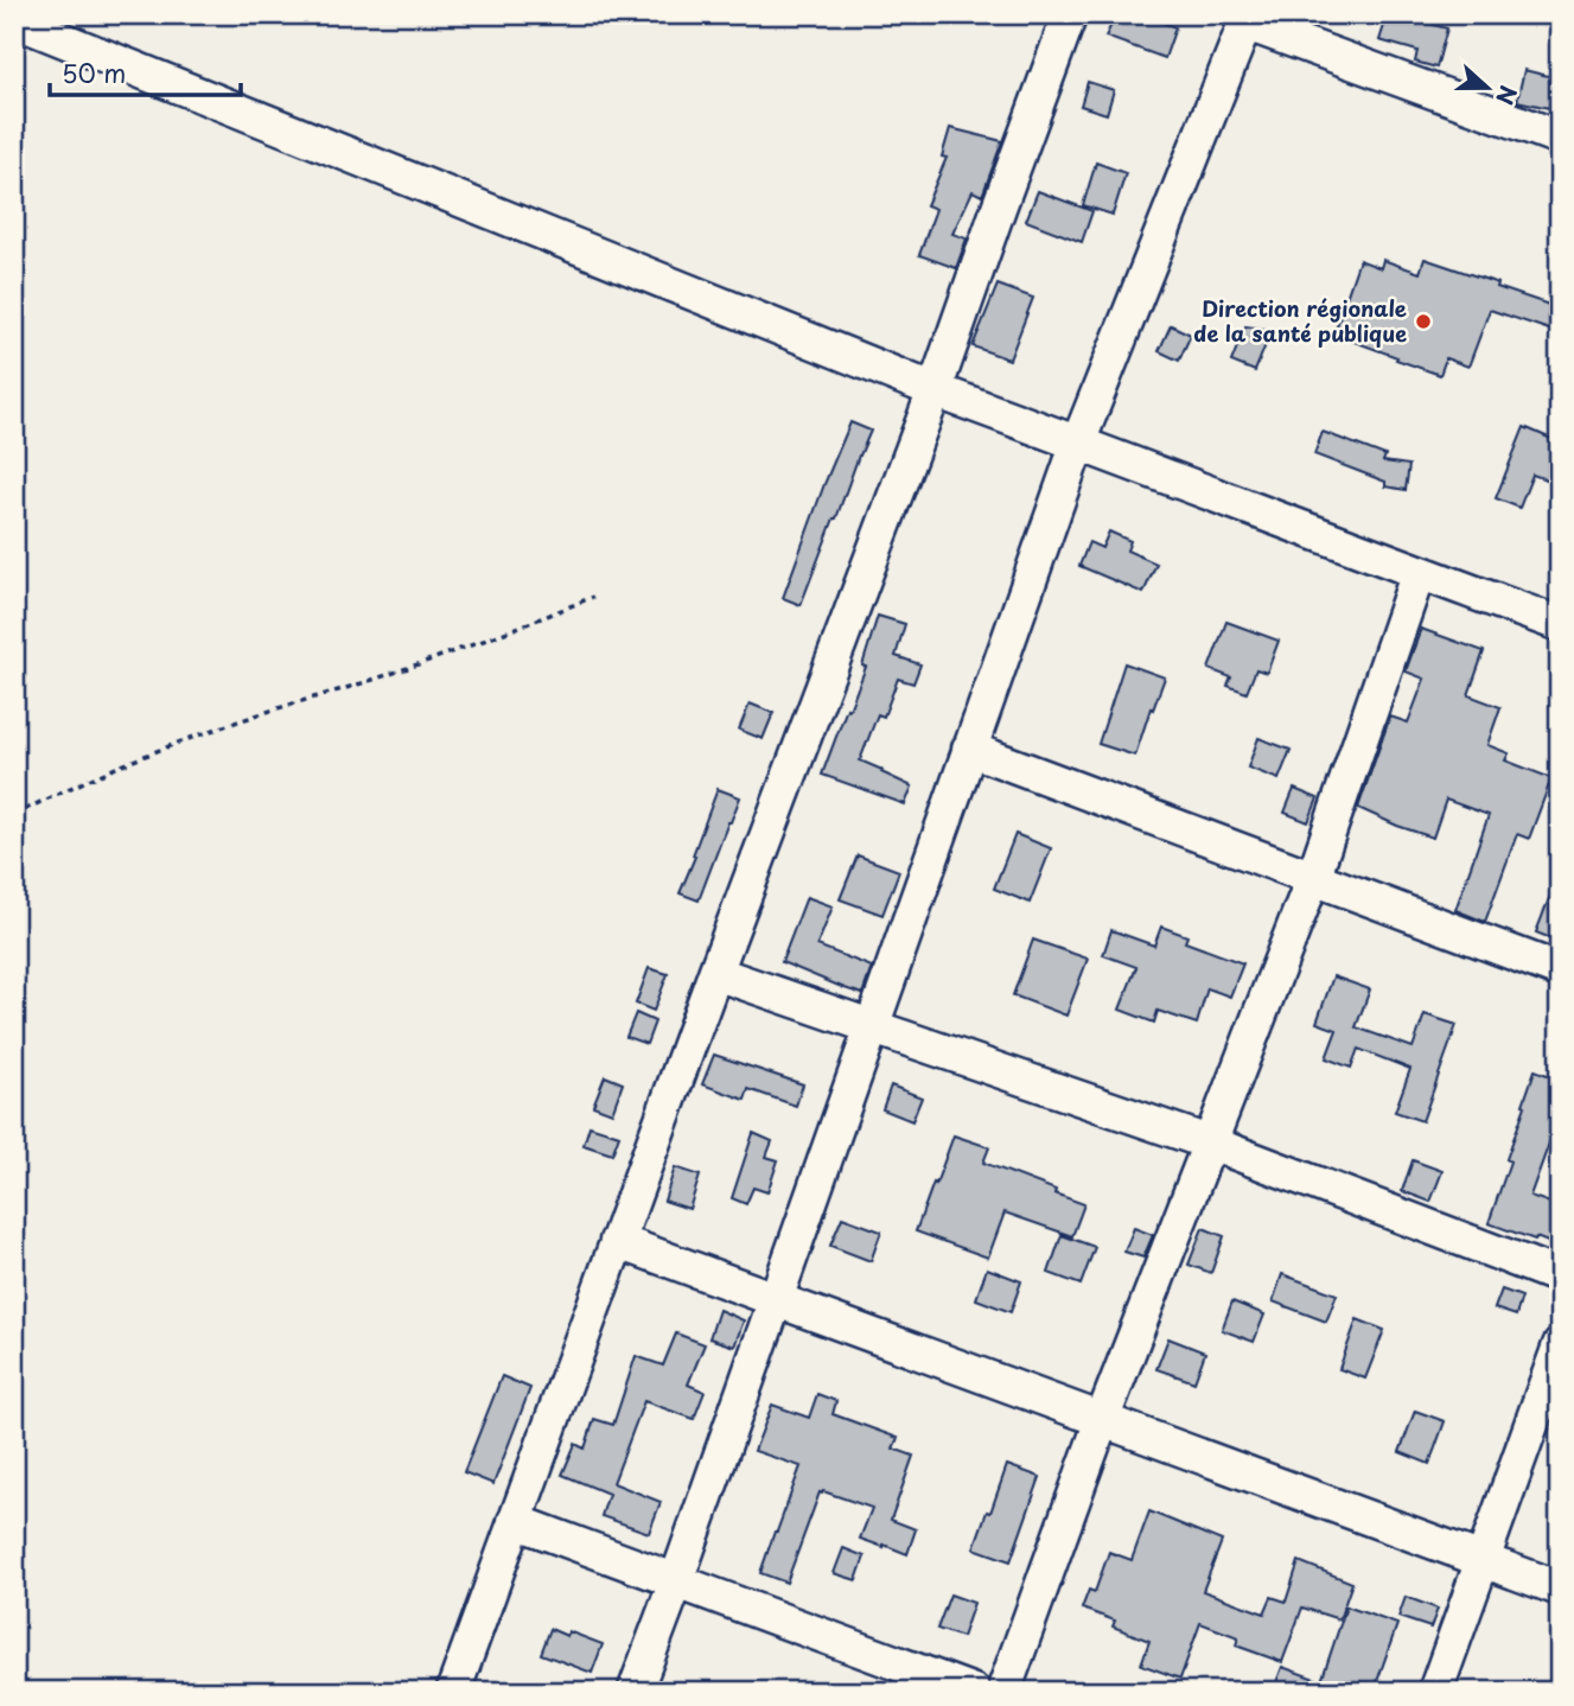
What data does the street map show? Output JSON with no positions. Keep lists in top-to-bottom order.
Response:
{
  "places": ["Direction régionale de la santé publique"],
  "scale_bar": "50 m",
  "north": "right"
}
